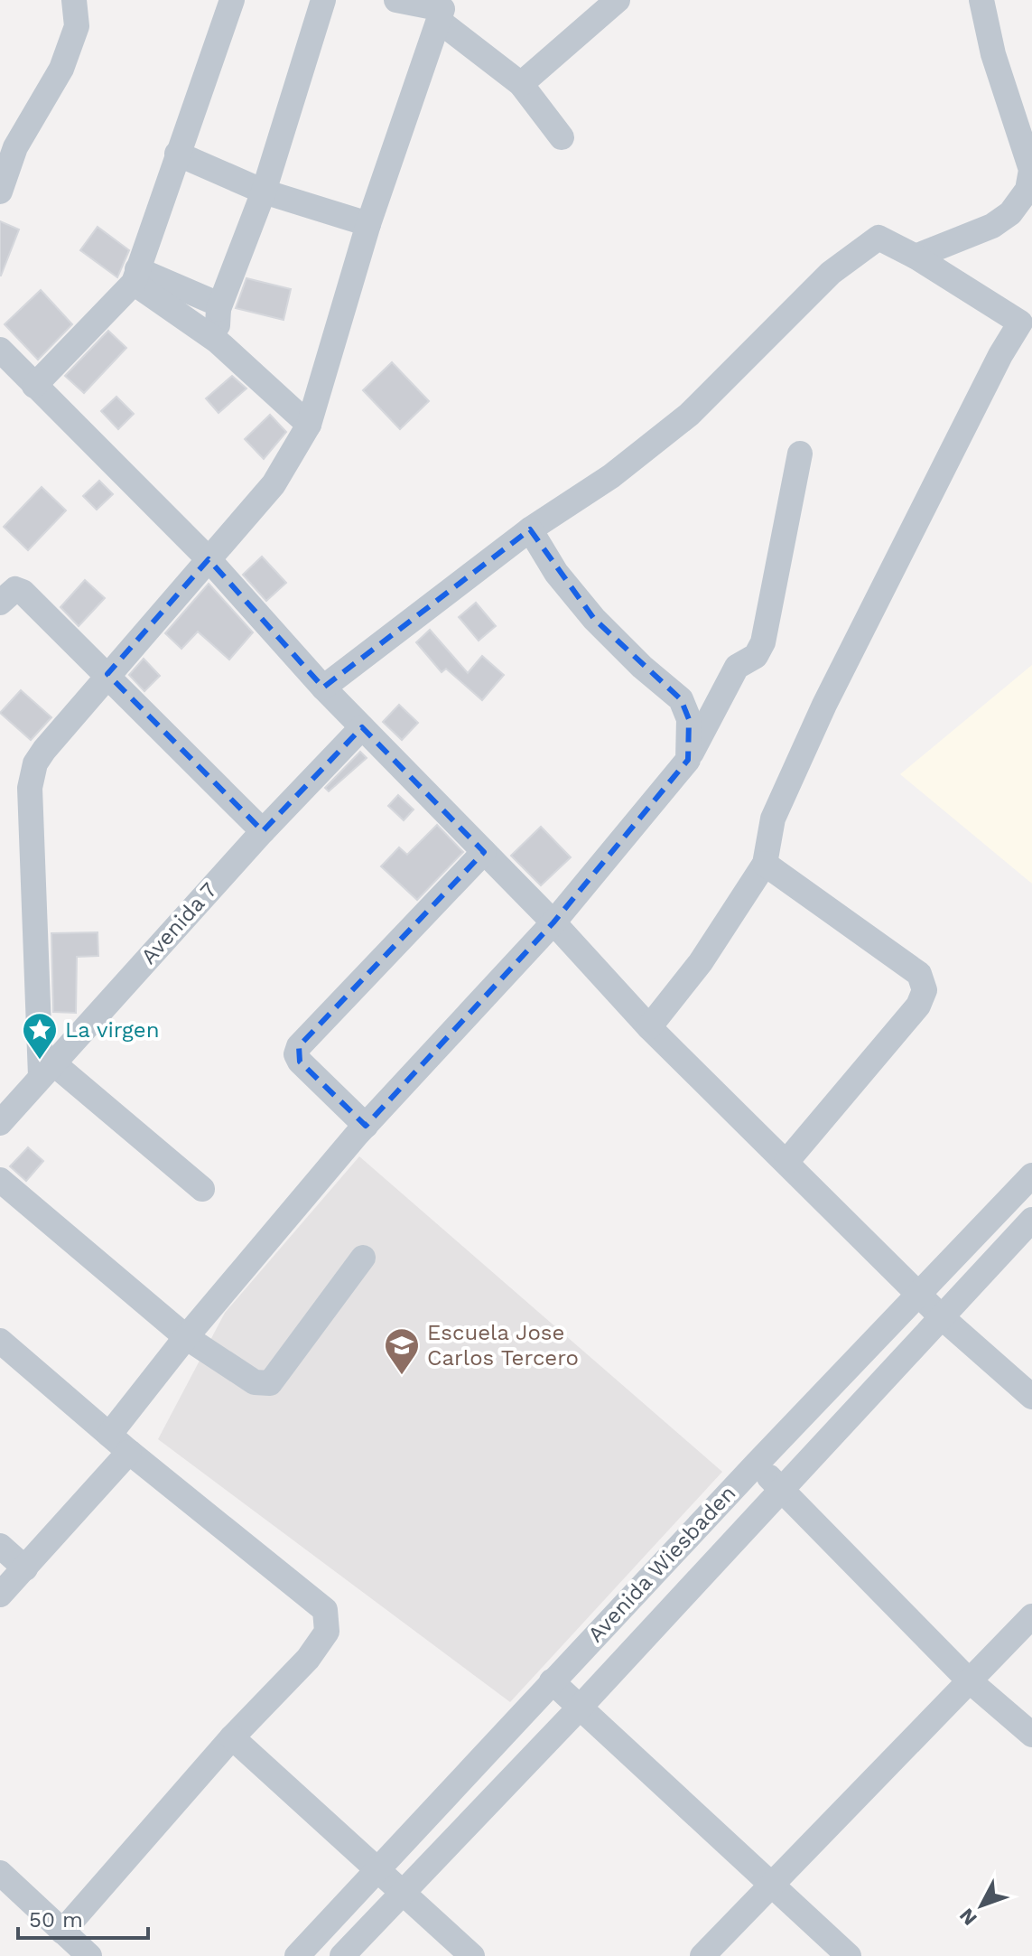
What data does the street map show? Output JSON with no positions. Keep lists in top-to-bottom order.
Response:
{
  "streets": {
    "street": ["Avenida 7", "Avenida Wiesbaden"]
  },
  "places": {
    "place": ["La virgen"],
    "school or university": ["Escuela Jose Carlos Tercero"]
  },
  "scale_bar": "50 m",
  "north": "bottom left"
}
